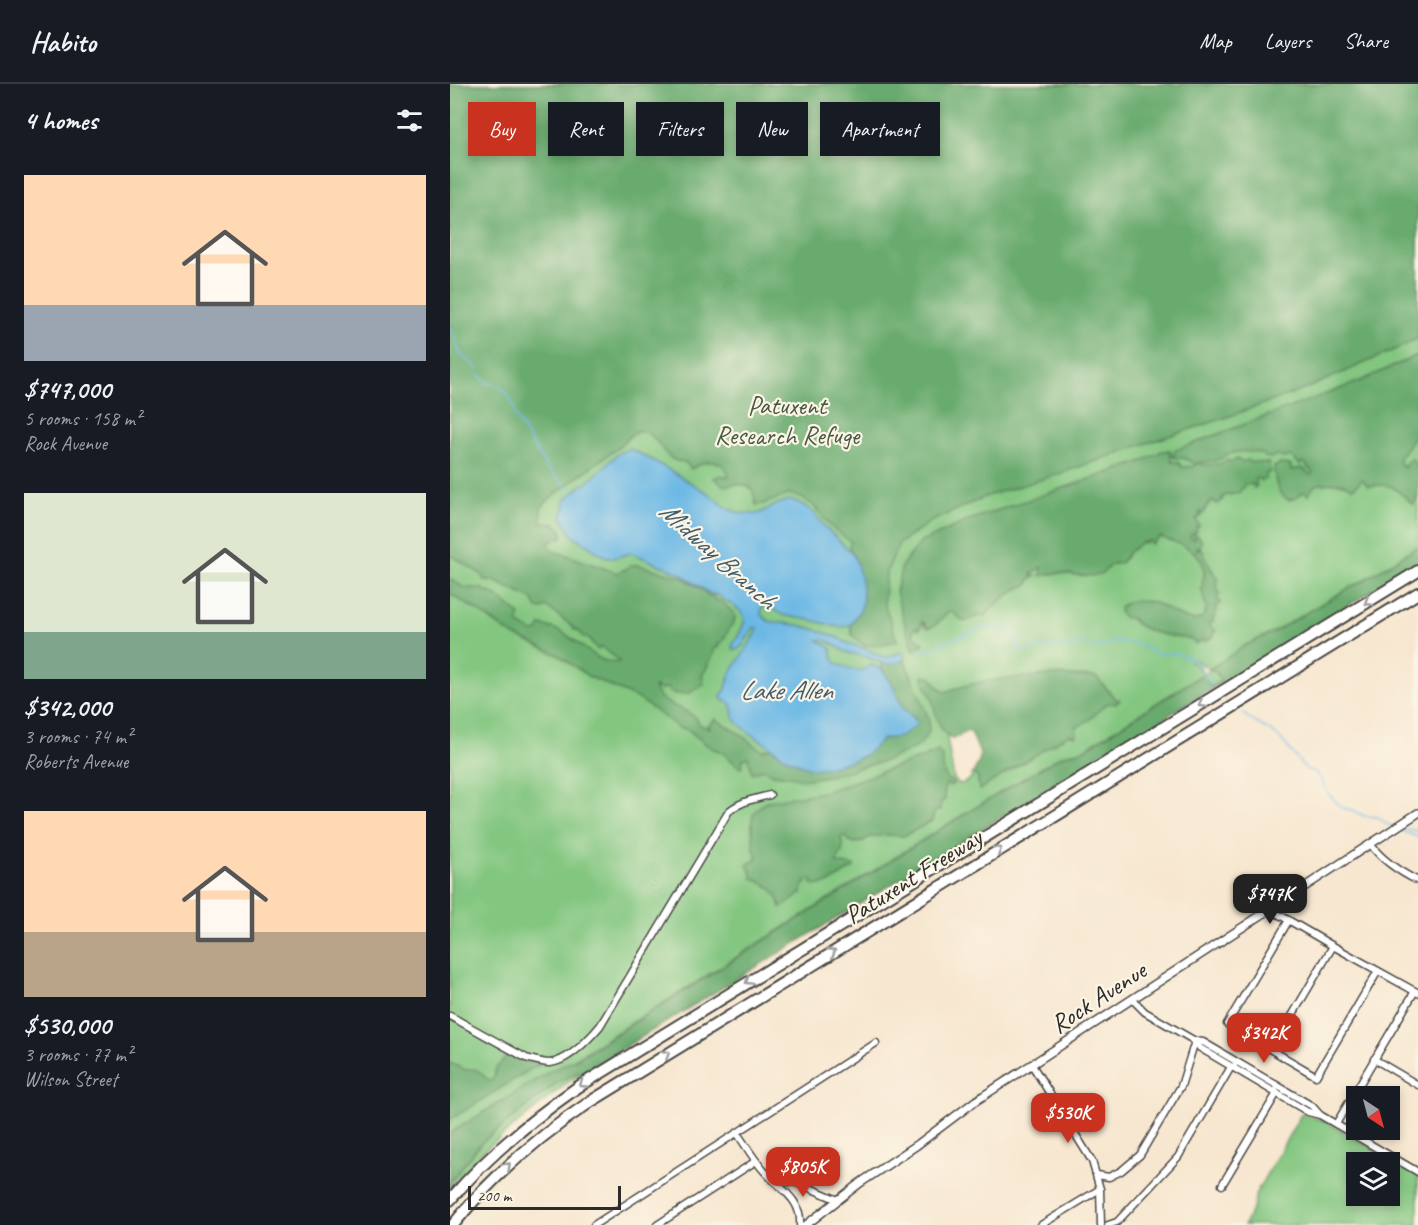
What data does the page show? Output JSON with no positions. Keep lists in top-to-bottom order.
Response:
{
  "streets": {
    "highway": ["Patuxent Freeway"],
    "street": ["Rock Avenue"]
  },
  "water": ["Midway Branch", "Lake Allen"],
  "parks": ["Patuxent Research Refuge"],
  "scale_bar": "200 m",
  "north": "bottom right",
  "page": {
    "header": "Habito",
    "nav": ["Map", "Layers", "Share"],
    "heading": "4 homes",
    "chip": [
      "Buy",
      "Rent",
      "Filters",
      "New",
      "Apartment"
    ],
    "list": [
      {
        "name": "$747,000",
        "note": "5 rooms · 158 m² · Rock Avenue"
      },
      {
        "name": "$342,000",
        "note": "3 rooms · 74 m² · Roberts Avenue"
      },
      {
        "name": "$530,000",
        "note": "3 rooms · 77 m² · Wilson Street"
      }
    ],
    "price": [
      "$747K",
      "$342K",
      "$530K",
      "$805K"
    ],
    "scale": "200 m"
  }
}
